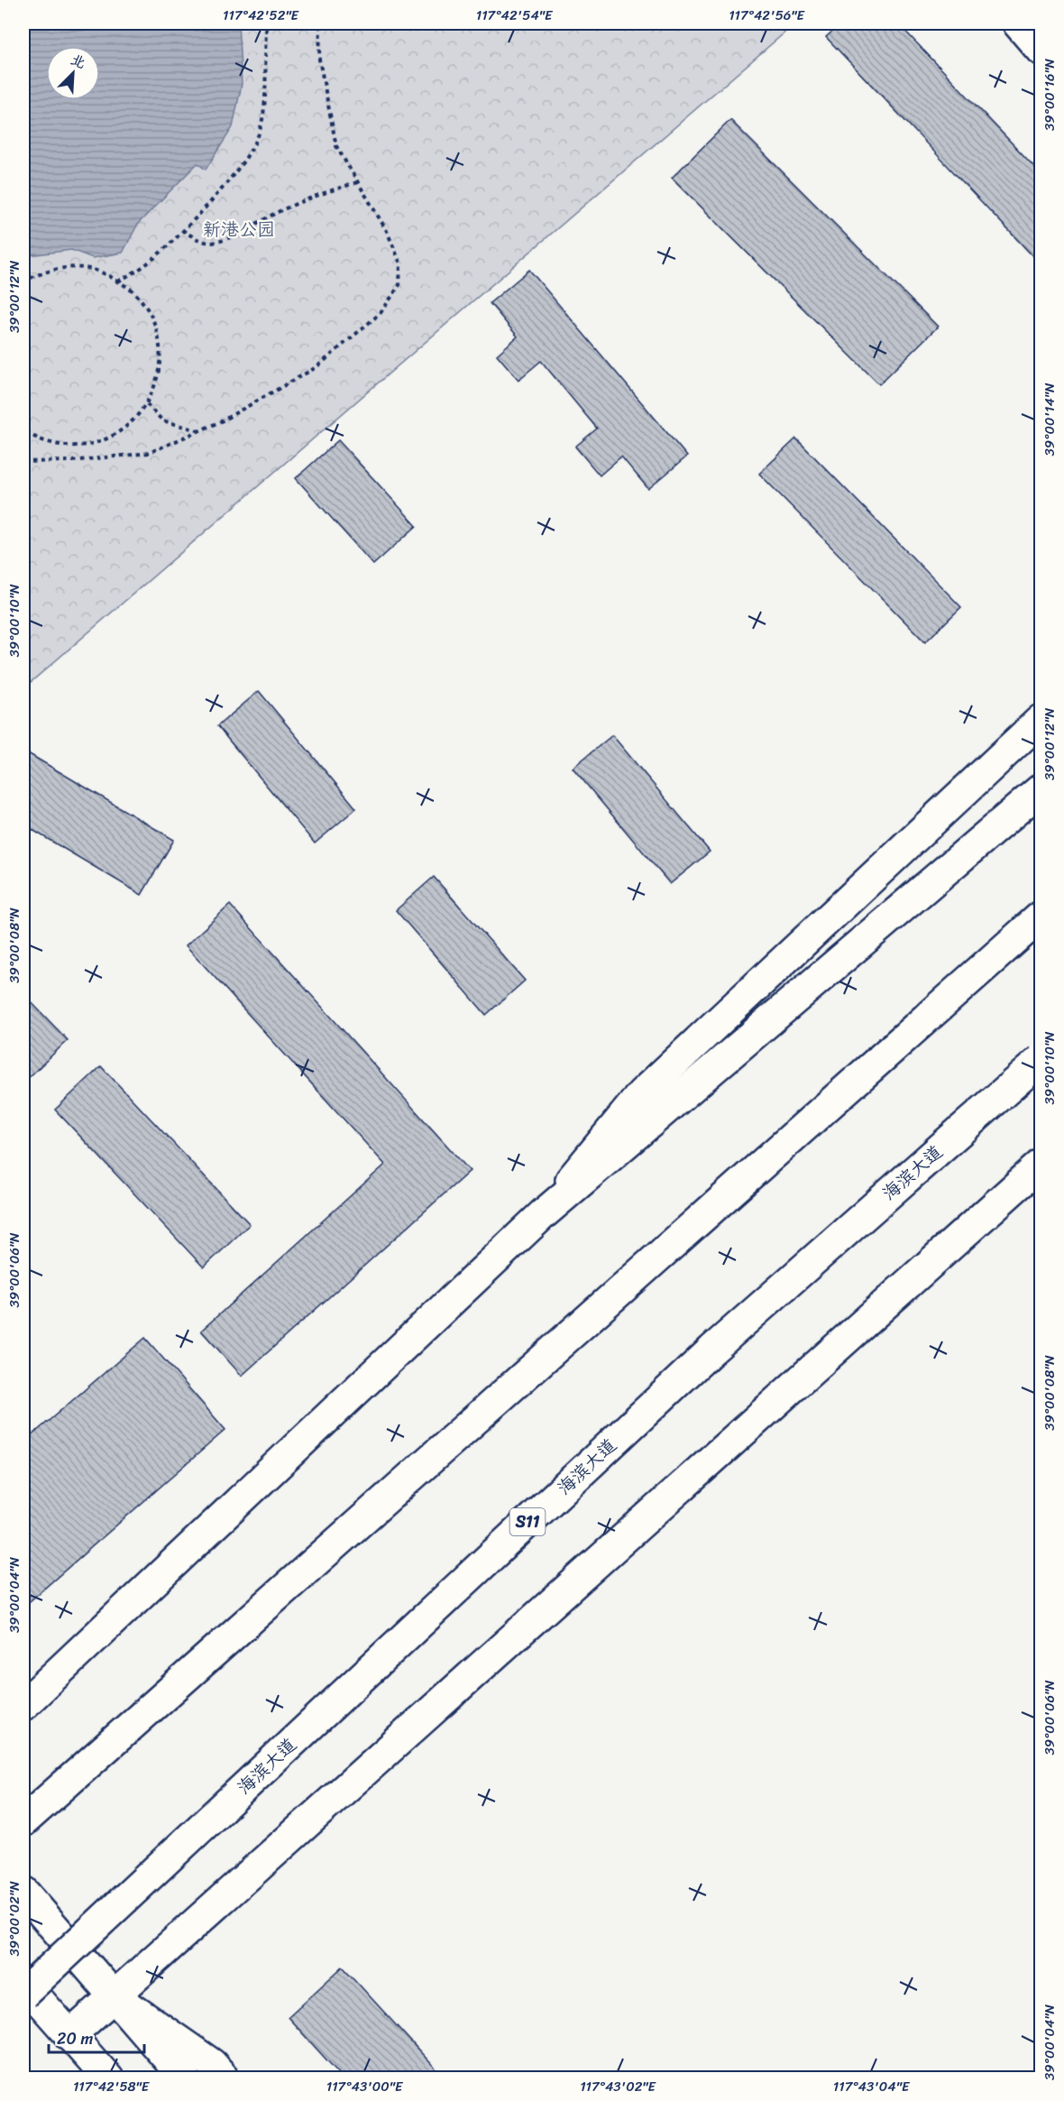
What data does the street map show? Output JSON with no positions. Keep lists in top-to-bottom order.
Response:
{
  "streets": {
    "main road": ["海滨大道", "S11"]
  },
  "parks": ["新港公园"],
  "scale_bar": "20 m",
  "north": "top right",
  "coordinates": [
    "117°42'52\"E",
    "117°42'54\"E",
    "117°42'56\"E",
    "39°00'16\"N",
    "39°00'12\"N",
    "39°00'14\"N",
    "39°00'10\"N",
    "39°00'08\"N",
    "39°00'06\"N",
    "39°00'04\"N",
    "39°00'02\"N",
    "117°42'58\"E",
    "117°43'00\"E",
    "117°43'02\"E",
    "117°43'04\"E"
  ]
}
